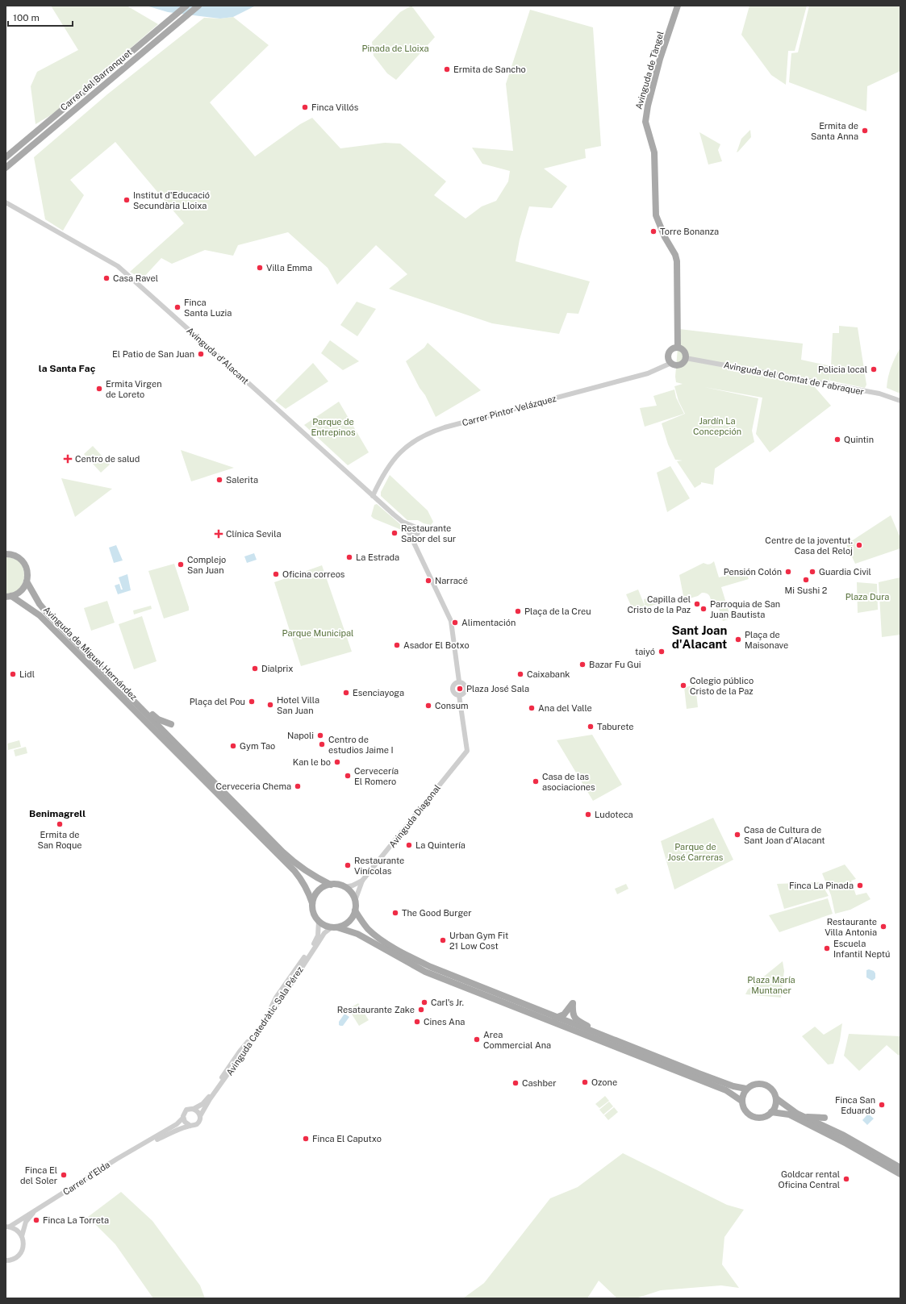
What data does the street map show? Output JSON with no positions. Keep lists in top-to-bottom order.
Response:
{
  "streets": {
    "main road": ["Avinguda de Tàngel", "Carrer del Barranquet", "Avinguda de Miguel Hernández"],
    "street": [
      "Avinguda d'Alacant",
      "Avinguda del Comtat de Fabraquer",
      "Carrer Pintor Velázquez",
      "Avinguda Diagonal",
      "Avinguda Catedràtic Sala Pérez",
      "Carrer d'Elda"
    ]
  },
  "crossings": [
    ["Avinguda de Tàngel", "Avinguda del Comtat de Fabraquer"],
    ["Avinguda de Tàngel", "Carrer Pintor Velázquez"],
    ["Avinguda d'Alacant", "Carrer Pintor Velázquez"],
    ["Avinguda del Comtat de Fabraquer", "Carrer Pintor Velázquez"],
    ["Avinguda de Miguel Hernández", "Avinguda Diagonal"],
    ["Avinguda de Miguel Hernández", "Avinguda Catedràtic Sala Pérez"],
    ["Avinguda Diagonal", "Avinguda Catedràtic Sala Pérez"]
  ],
  "districts": ["la Santa Faç", "Sant Joan d'Alacant", "Benimagrell"],
  "parks": [
    "Pinada de Lloixa",
    "Jardín La Concepción",
    "Parque de Entrepinos",
    "Plaza Dura",
    "Parque Municipal",
    "Parque de José Carreras",
    "Plaza María Muntaner"
  ],
  "places": {
    "other": [
      "Ermita de Sancho",
      "Finca Villós",
      "Ermita de Santa Anna",
      "Institut d'Educació Secundària Lloixa",
      "Torre Bonanza",
      "Villa Emma",
      "Casa Ravel",
      "Finca Santa Luzia",
      "El Patio de San Juan",
      "Policia local",
      "Ermita Virgen de Loreto",
      "Quintin",
      "Salerita",
      "Restaurante Sabor del sur",
      "Centre de la joventut. Casa del Reloj",
      "La Estrada",
      "Complejo San Juan",
      "Pensión Colón",
      "Guardia Civil",
      "Oficina correos",
      "Mi Sushi 2",
      "Narracé",
      "Capilla del Cristo de la Paz",
      "Parroquia de San Juan Bautista",
      "Plaça de la Creu",
      "Alimentación",
      "Plaça de Maisonave",
      "Asador El Botxo",
      "taiyó",
      "Bazar Fu Gui",
      "Dialprix",
      "Lidl",
      "Caixabank",
      "Colegio público Cristo de la Paz",
      "Plaza José Sala",
      "Esenciayoga",
      "Plaça del Pou",
      "Hotel Villa San Juan",
      "Consum",
      "Ana del Valle",
      "Taburete",
      "Napoli",
      "Centro de estudios Jaime I",
      "Gym Tao",
      "Kan le bo",
      "Cervecería El Romero",
      "Casa de las asociaciones",
      "Cerveceria Chema",
      "Ludoteca",
      "Ermita de San Roque",
      "Casa de Cultura de Sant Joan d'Alacant",
      "La Quintería",
      "Restaurante Vinícolas",
      "Finca La Pinada",
      "The Good Burger",
      "Restaurante Villa Antonia",
      "Urban Gym Fit 21 Low Cost",
      "Escuela Infantil Neptú",
      "Carl's Jr.",
      "Resataurante Zake",
      "Cines Ana",
      "Area Commercial Ana",
      "Ozone",
      "Cashber",
      "Finca San Eduardo",
      "Finca El Caputxo",
      "Finca El del Soler",
      "Goldcar rental Oficina Central",
      "Finca La Torreta"
    ],
    "health": ["Centro de salud", "Clínica Sevila"]
  },
  "scale_bar": "100 m"
}
